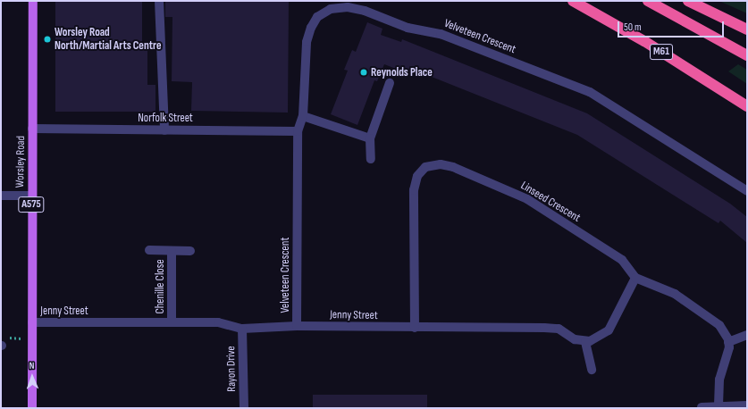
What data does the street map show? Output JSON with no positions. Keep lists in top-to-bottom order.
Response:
{
  "streets": {
    "highway": ["M61"],
    "main road": ["Worsley Road", "A575"],
    "street": [
      "Velveteen Crescent",
      "Norfolk Street",
      "Linseed Crescent",
      "Chenille Close",
      "Jenny Street",
      "Rayon Drive"
    ]
  },
  "crossings": [
    ["Velveteen Crescent", "Norfolk Street"],
    ["Velveteen Crescent", "Jenny Street"],
    ["Norfolk Street", "Worsley Road"],
    ["Worsley Road", "Jenny Street"],
    ["Linseed Crescent", "Jenny Street"],
    ["Chenille Close", "Jenny Street"],
    ["Jenny Street", "Rayon Drive"]
  ],
  "places": ["Worsley Road North/Martial Arts Centre", "Reynolds Place"],
  "scale_bar": "50 m",
  "north": "top"
}
